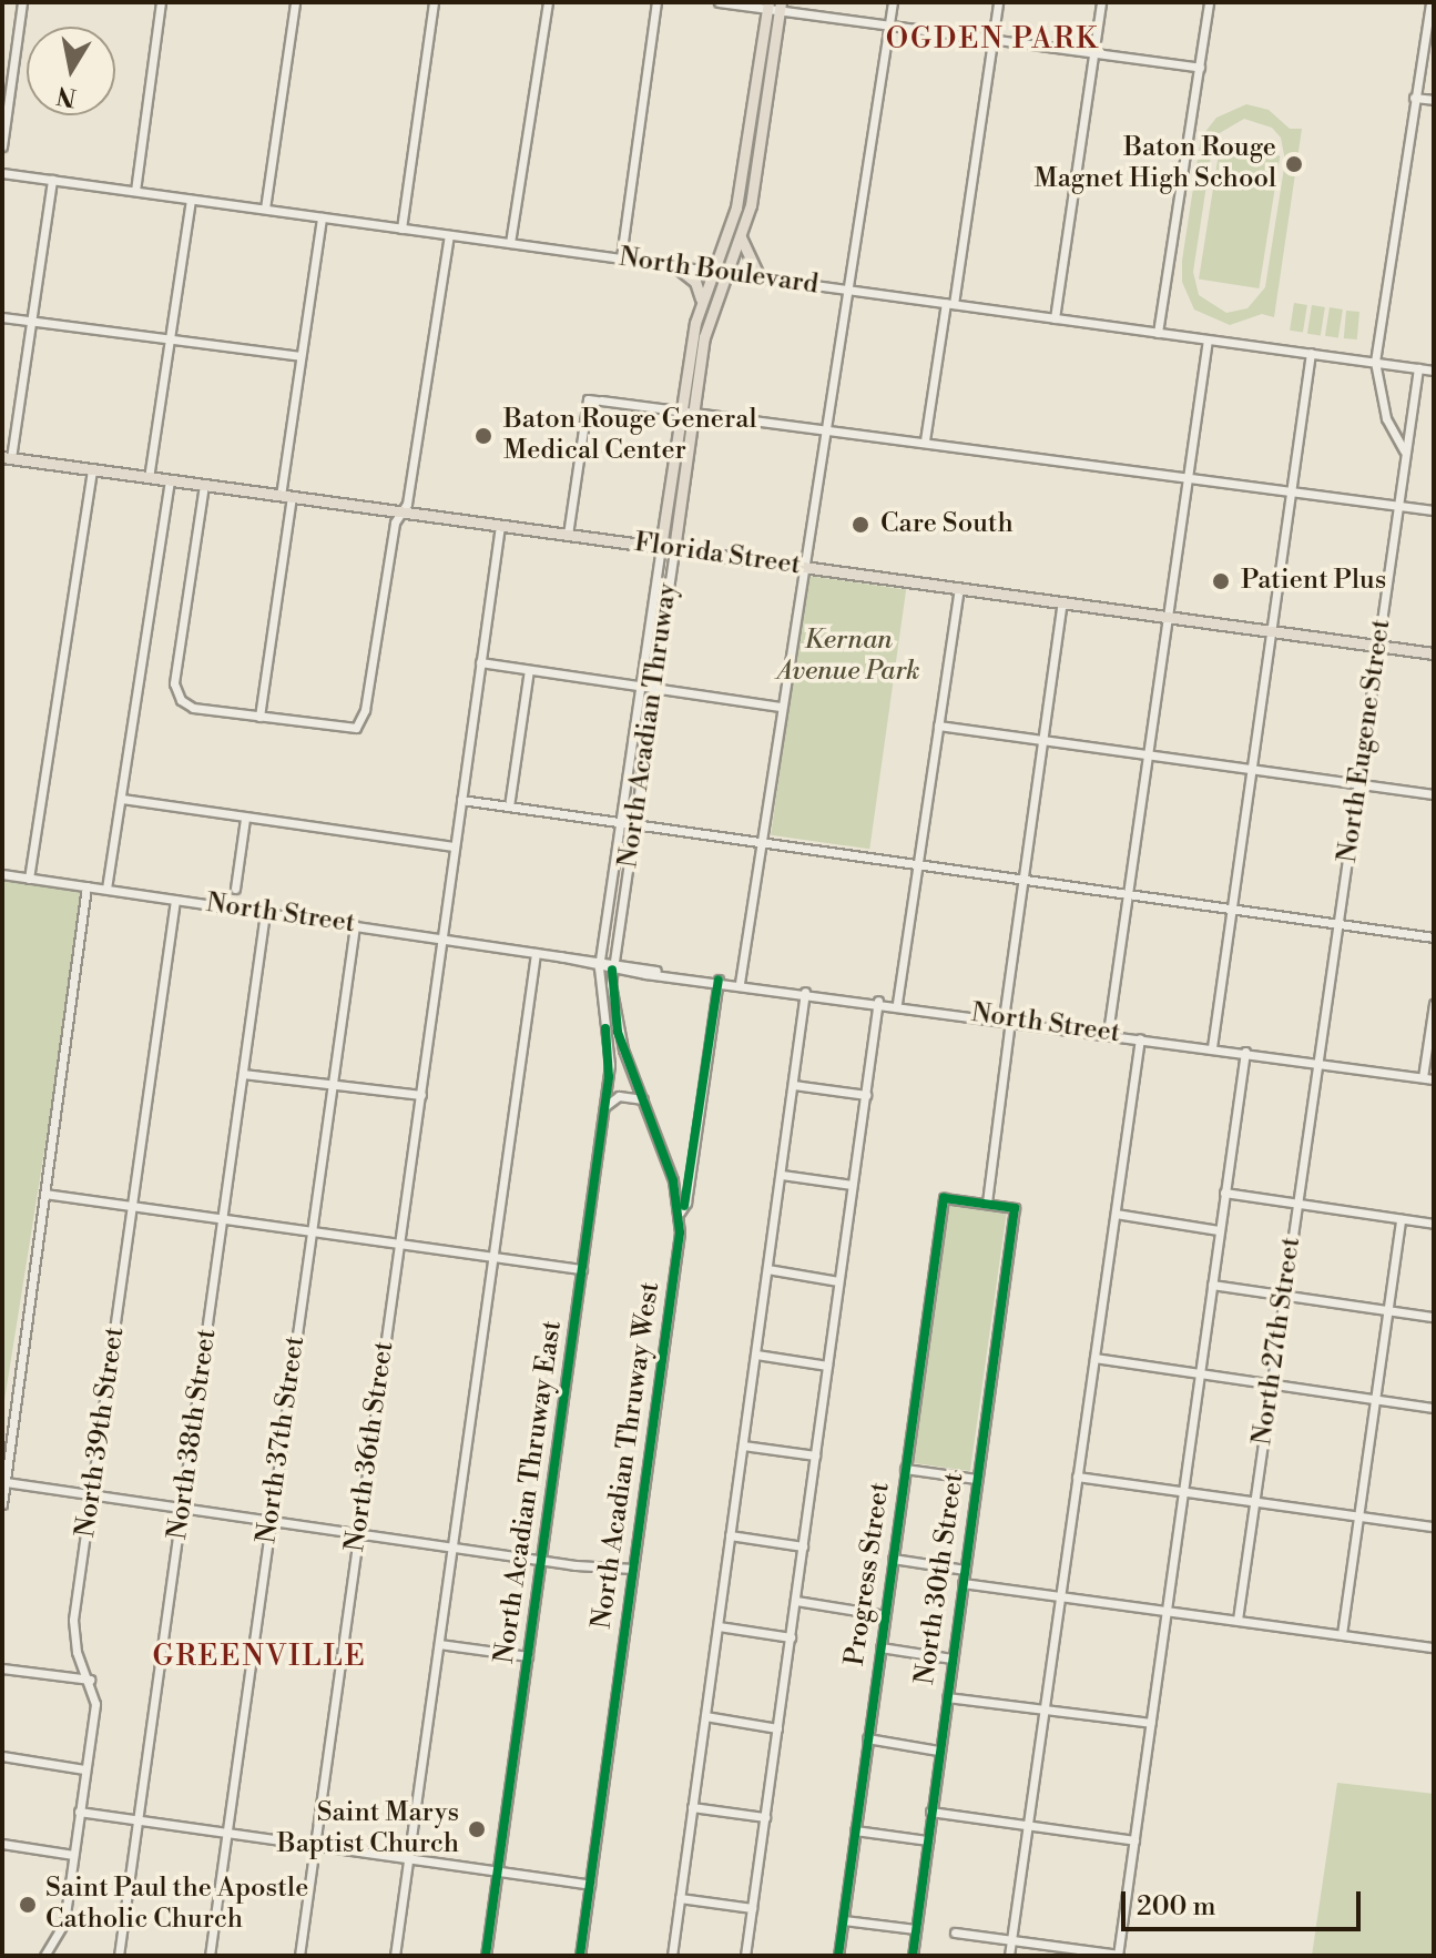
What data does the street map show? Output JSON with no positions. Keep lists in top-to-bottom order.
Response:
{
  "streets": {
    "main road": ["Florida Street", "North Acadian Thruway"],
    "street": [
      "North Boulevard",
      "North Eugene Street",
      "North Street",
      "North 27th Street",
      "North 39th Street",
      "North 38th Street",
      "North 37th Street",
      "North 36th Street",
      "North Acadian Thruway West",
      "North Acadian Thruway East",
      "Progress Street",
      "North 30th Street"
    ]
  },
  "crossings": [
    ["North Boulevard", "North Acadian Thruway"],
    ["North Boulevard", "North Eugene Street"],
    ["Florida Street", "North Acadian Thruway"],
    ["Florida Street", "North Eugene Street"],
    ["Florida Street", "North 36th Street"],
    ["North Acadian Thruway", "North Street"],
    ["North Acadian Thruway", "North Acadian Thruway West"],
    ["North Acadian Thruway", "North Acadian Thruway East"],
    ["North Eugene Street", "North Street"],
    ["North Eugene Street", "North 27th Street"],
    ["North Street", "North 27th Street"],
    ["North Street", "North 39th Street"],
    ["North Street", "North 38th Street"],
    ["North Street", "North 37th Street"],
    ["North Street", "North 36th Street"],
    ["North Street", "North Acadian Thruway West"],
    ["North Street", "North Acadian Thruway East"],
    ["Progress Street", "North 30th Street"]
  ],
  "districts": ["OGDEN PARK", "GREENVILLE"],
  "parks": ["Kernan Avenue Park"],
  "places": [
    "Baton Rouge Magnet High School",
    "Baton Rouge General Medical Center",
    "Care South",
    "Patient Plus",
    "Saint Marys Baptist Church",
    "Saint Paul the Apostle Catholic Church"
  ],
  "scale_bar": "200 m",
  "north": "bottom"
}
